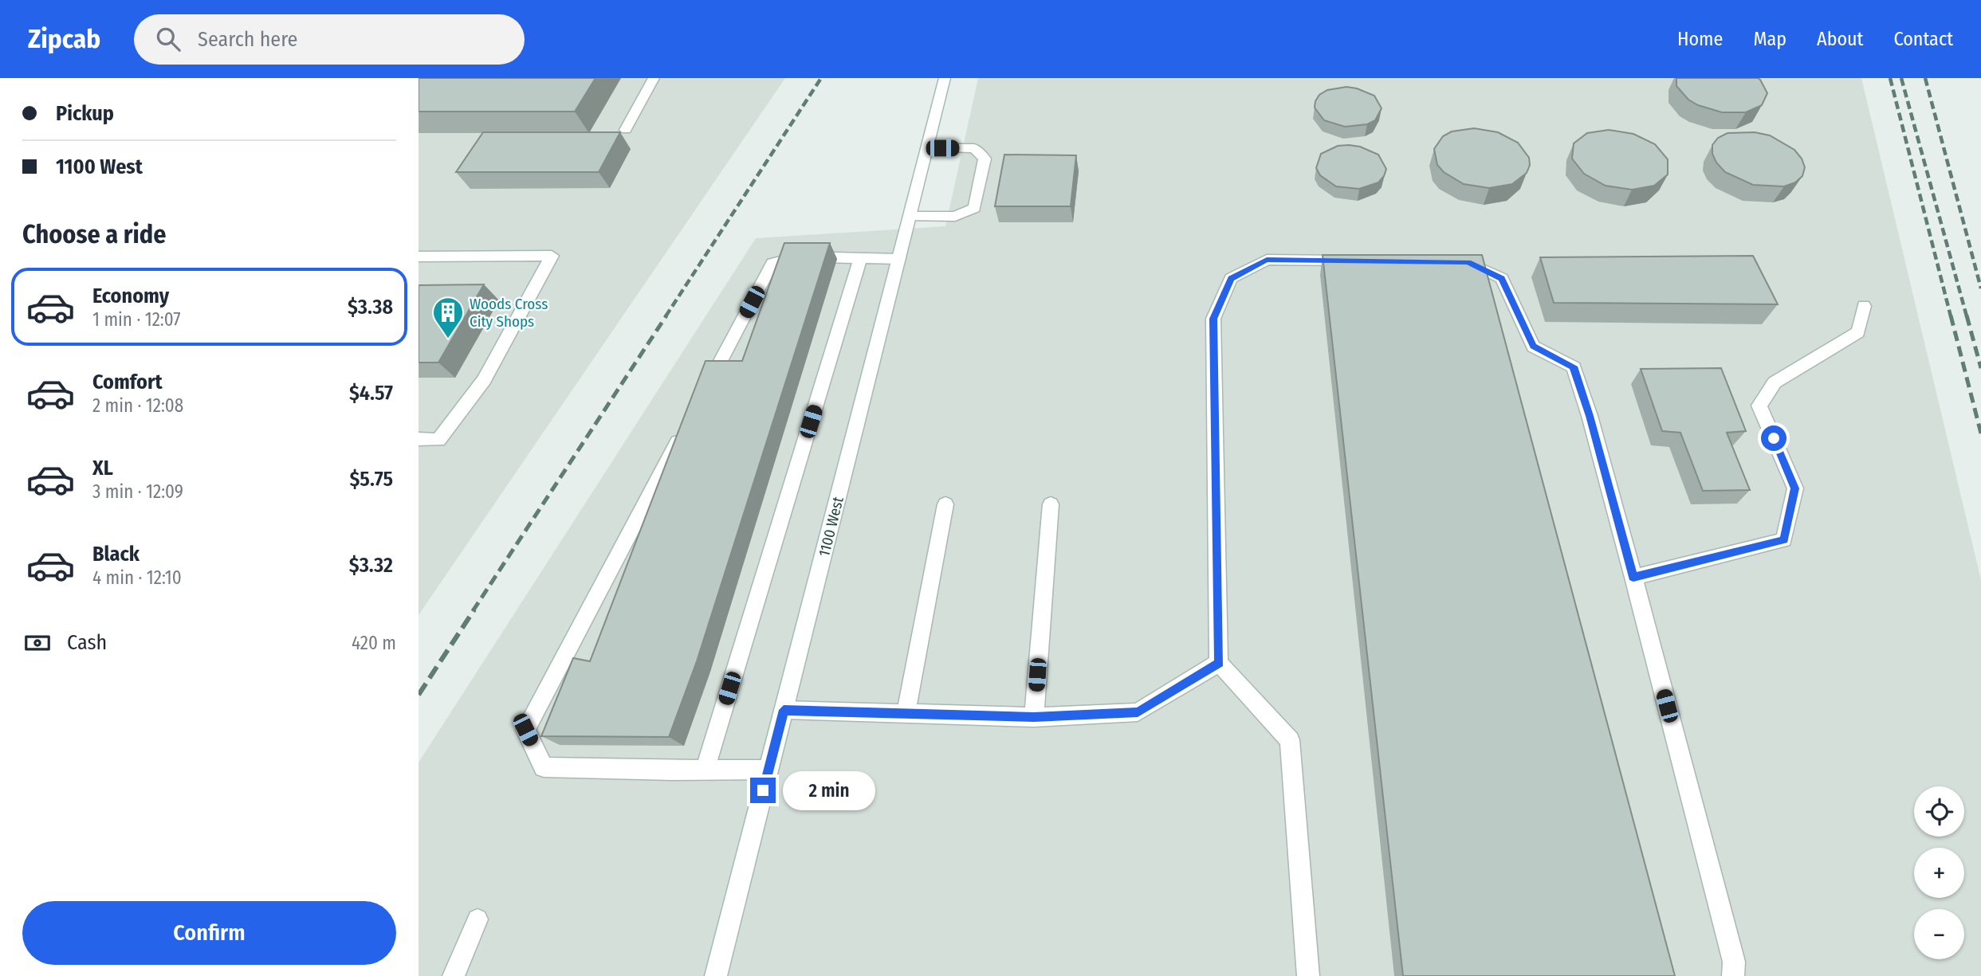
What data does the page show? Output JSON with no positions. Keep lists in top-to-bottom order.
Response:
{
  "streets": {
    "street": ["1100 West"]
  },
  "places": {
    "building": ["Woods Cross City Shops"]
  },
  "page": {
    "header": "Zipcab",
    "search": "Search here",
    "nav": [
      "Home",
      "Map",
      "About",
      "Contact"
    ],
    "banner": ["Pickup", "1100 West"],
    "heading": "Choose a ride",
    "list": [
      {
        "name": "Economy",
        "note": "1 min · 12:07",
        "value": "$3.38"
      },
      {
        "name": "Comfort",
        "note": "2 min · 12:08",
        "value": "$4.57"
      },
      {
        "name": "XL",
        "note": "3 min · 12:09",
        "value": "$5.75"
      },
      {
        "name": "Black",
        "note": "4 min · 12:10",
        "value": "$3.32"
      }
    ],
    "pay": ["Cash", "420 m"],
    "bubble": "2 min",
    "map_buttons": ["+", "−"],
    "buttons": "Confirm"
  }
}
